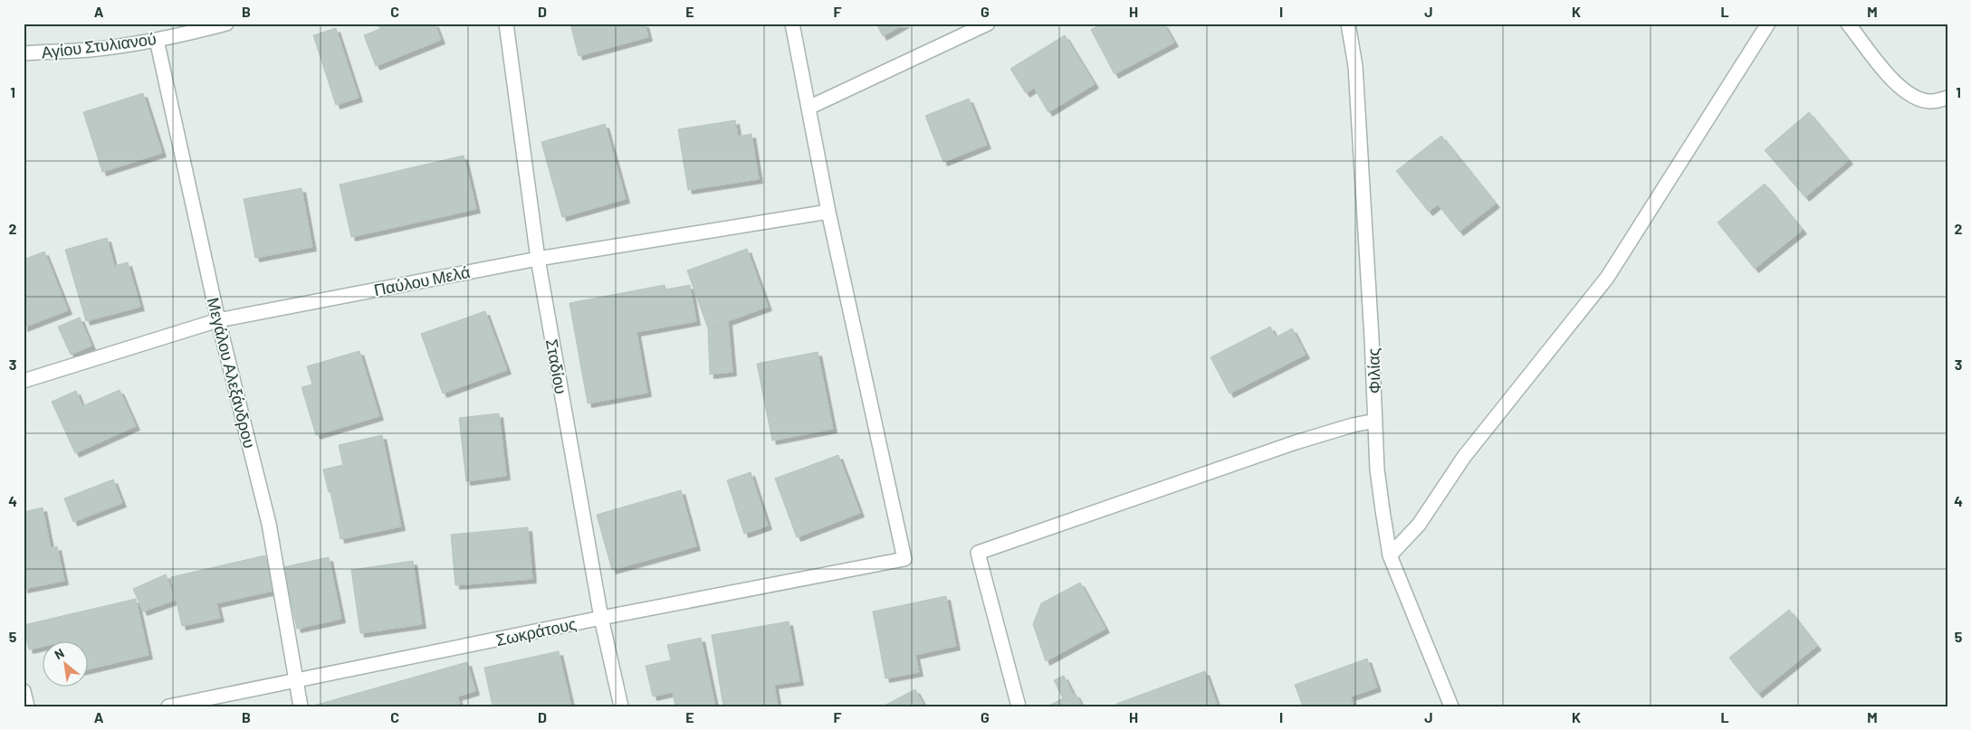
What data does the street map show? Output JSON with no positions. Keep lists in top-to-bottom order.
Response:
{
  "streets": {
    "street": [
      "Αγίου Στυλιανού",
      "Παύλου Μελά",
      "Σταδίου",
      "Φιλίας",
      "Μεγάλου Αλεξάνδρου",
      "Σωκράτους"
    ]
  },
  "crossings": [
    ["Αγίου Στυλιανού", "Μεγάλου Αλεξάνδρου"],
    ["Παύλου Μελά", "Σταδίου"],
    ["Παύλου Μελά", "Μεγάλου Αλεξάνδρου"],
    ["Παύλου Μελά", "Σωκράτους"],
    ["Σταδίου", "Σωκράτους"],
    ["Μεγάλου Αλεξάνδρου", "Σωκράτους"]
  ],
  "north": "top left",
  "grid": {
    "columns": [
      "A",
      "B",
      "C",
      "D",
      "E",
      "F",
      "G",
      "H",
      "I",
      "J",
      "K",
      "L",
      "M"
    ],
    "rows": [
      "1",
      "2",
      "3",
      "4",
      "5"
    ]
  }
}
